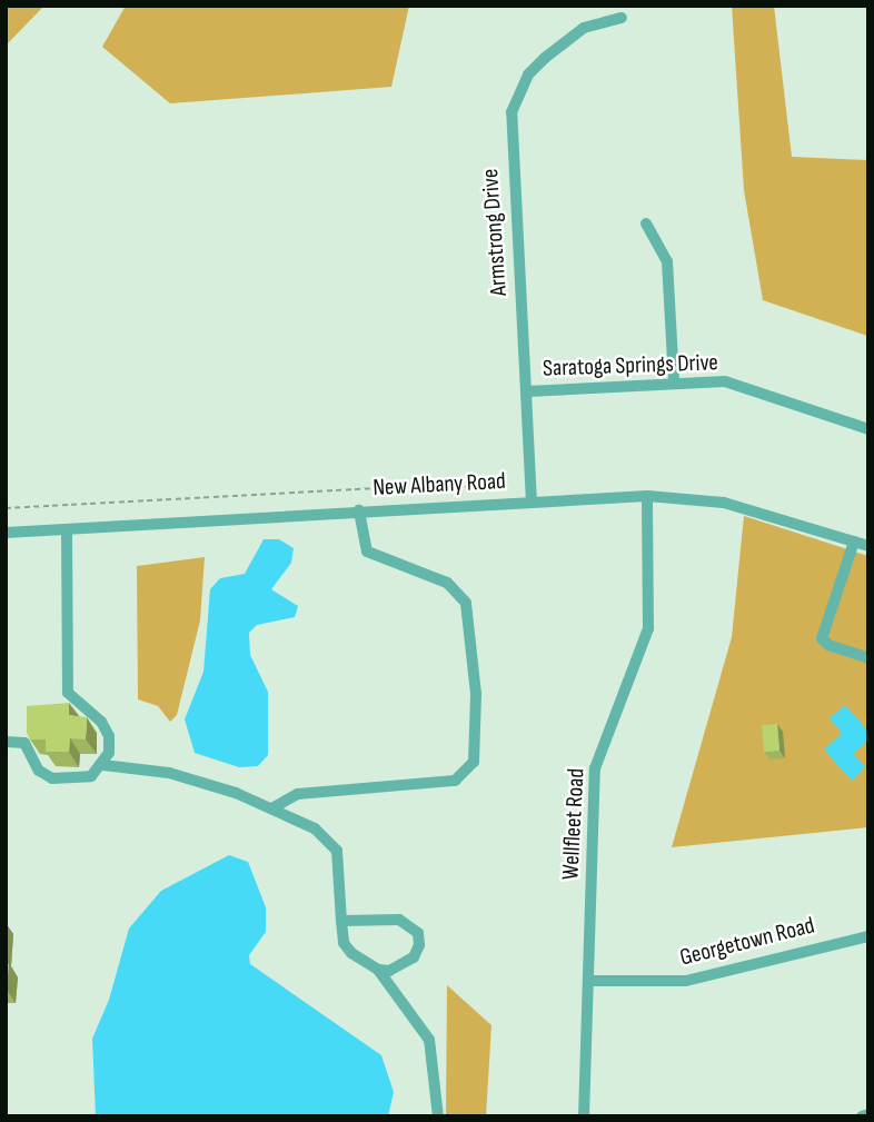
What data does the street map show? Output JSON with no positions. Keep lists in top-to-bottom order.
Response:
{
  "streets": {
    "street": [
      "Armstrong Drive",
      "Saratoga Springs Drive",
      "New Albany Road",
      "Wellfleet Road",
      "Georgetown Road"
    ]
  },
  "crossings": [
    ["Armstrong Drive", "Saratoga Springs Drive"],
    ["Armstrong Drive", "New Albany Road"],
    ["New Albany Road", "Wellfleet Road"],
    ["Wellfleet Road", "Georgetown Road"]
  ]
}
